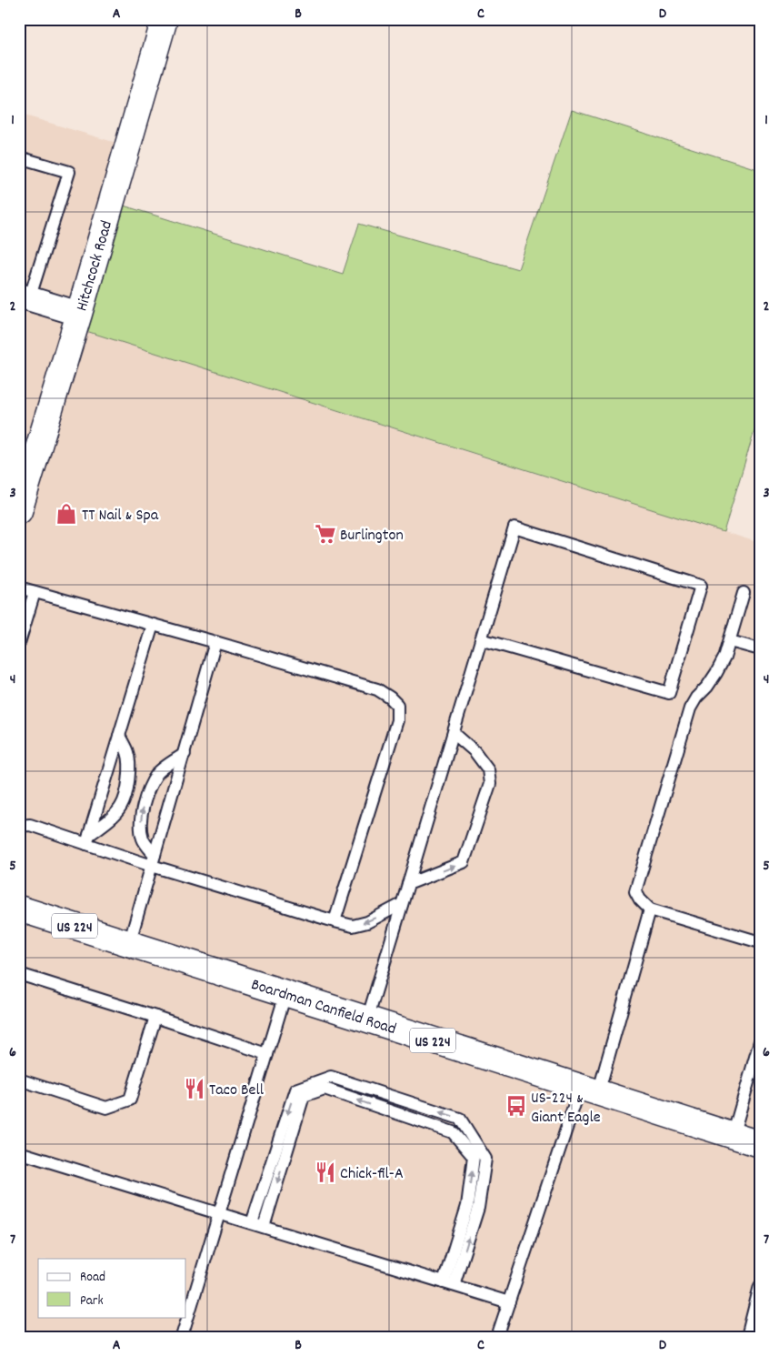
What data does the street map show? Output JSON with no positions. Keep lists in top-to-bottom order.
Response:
{
  "streets": {
    "main road": ["Hitchcock Road", "US 224", "Boardman Canfield Road"]
  },
  "places": {
    "shop": ["TT Nail & Spa"],
    "supermarket": ["Burlington"],
    "restaurant": ["Taco Bell", "Chick-fil-A"],
    "bus stop": ["US-224 & Giant Eagle"]
  },
  "legend": ["Road", "Park"],
  "grid": {
    "columns": [
      "A",
      "B",
      "C",
      "D"
    ],
    "rows": [
      "1",
      "2",
      "3",
      "4",
      "5",
      "6",
      "7"
    ]
  }
}
